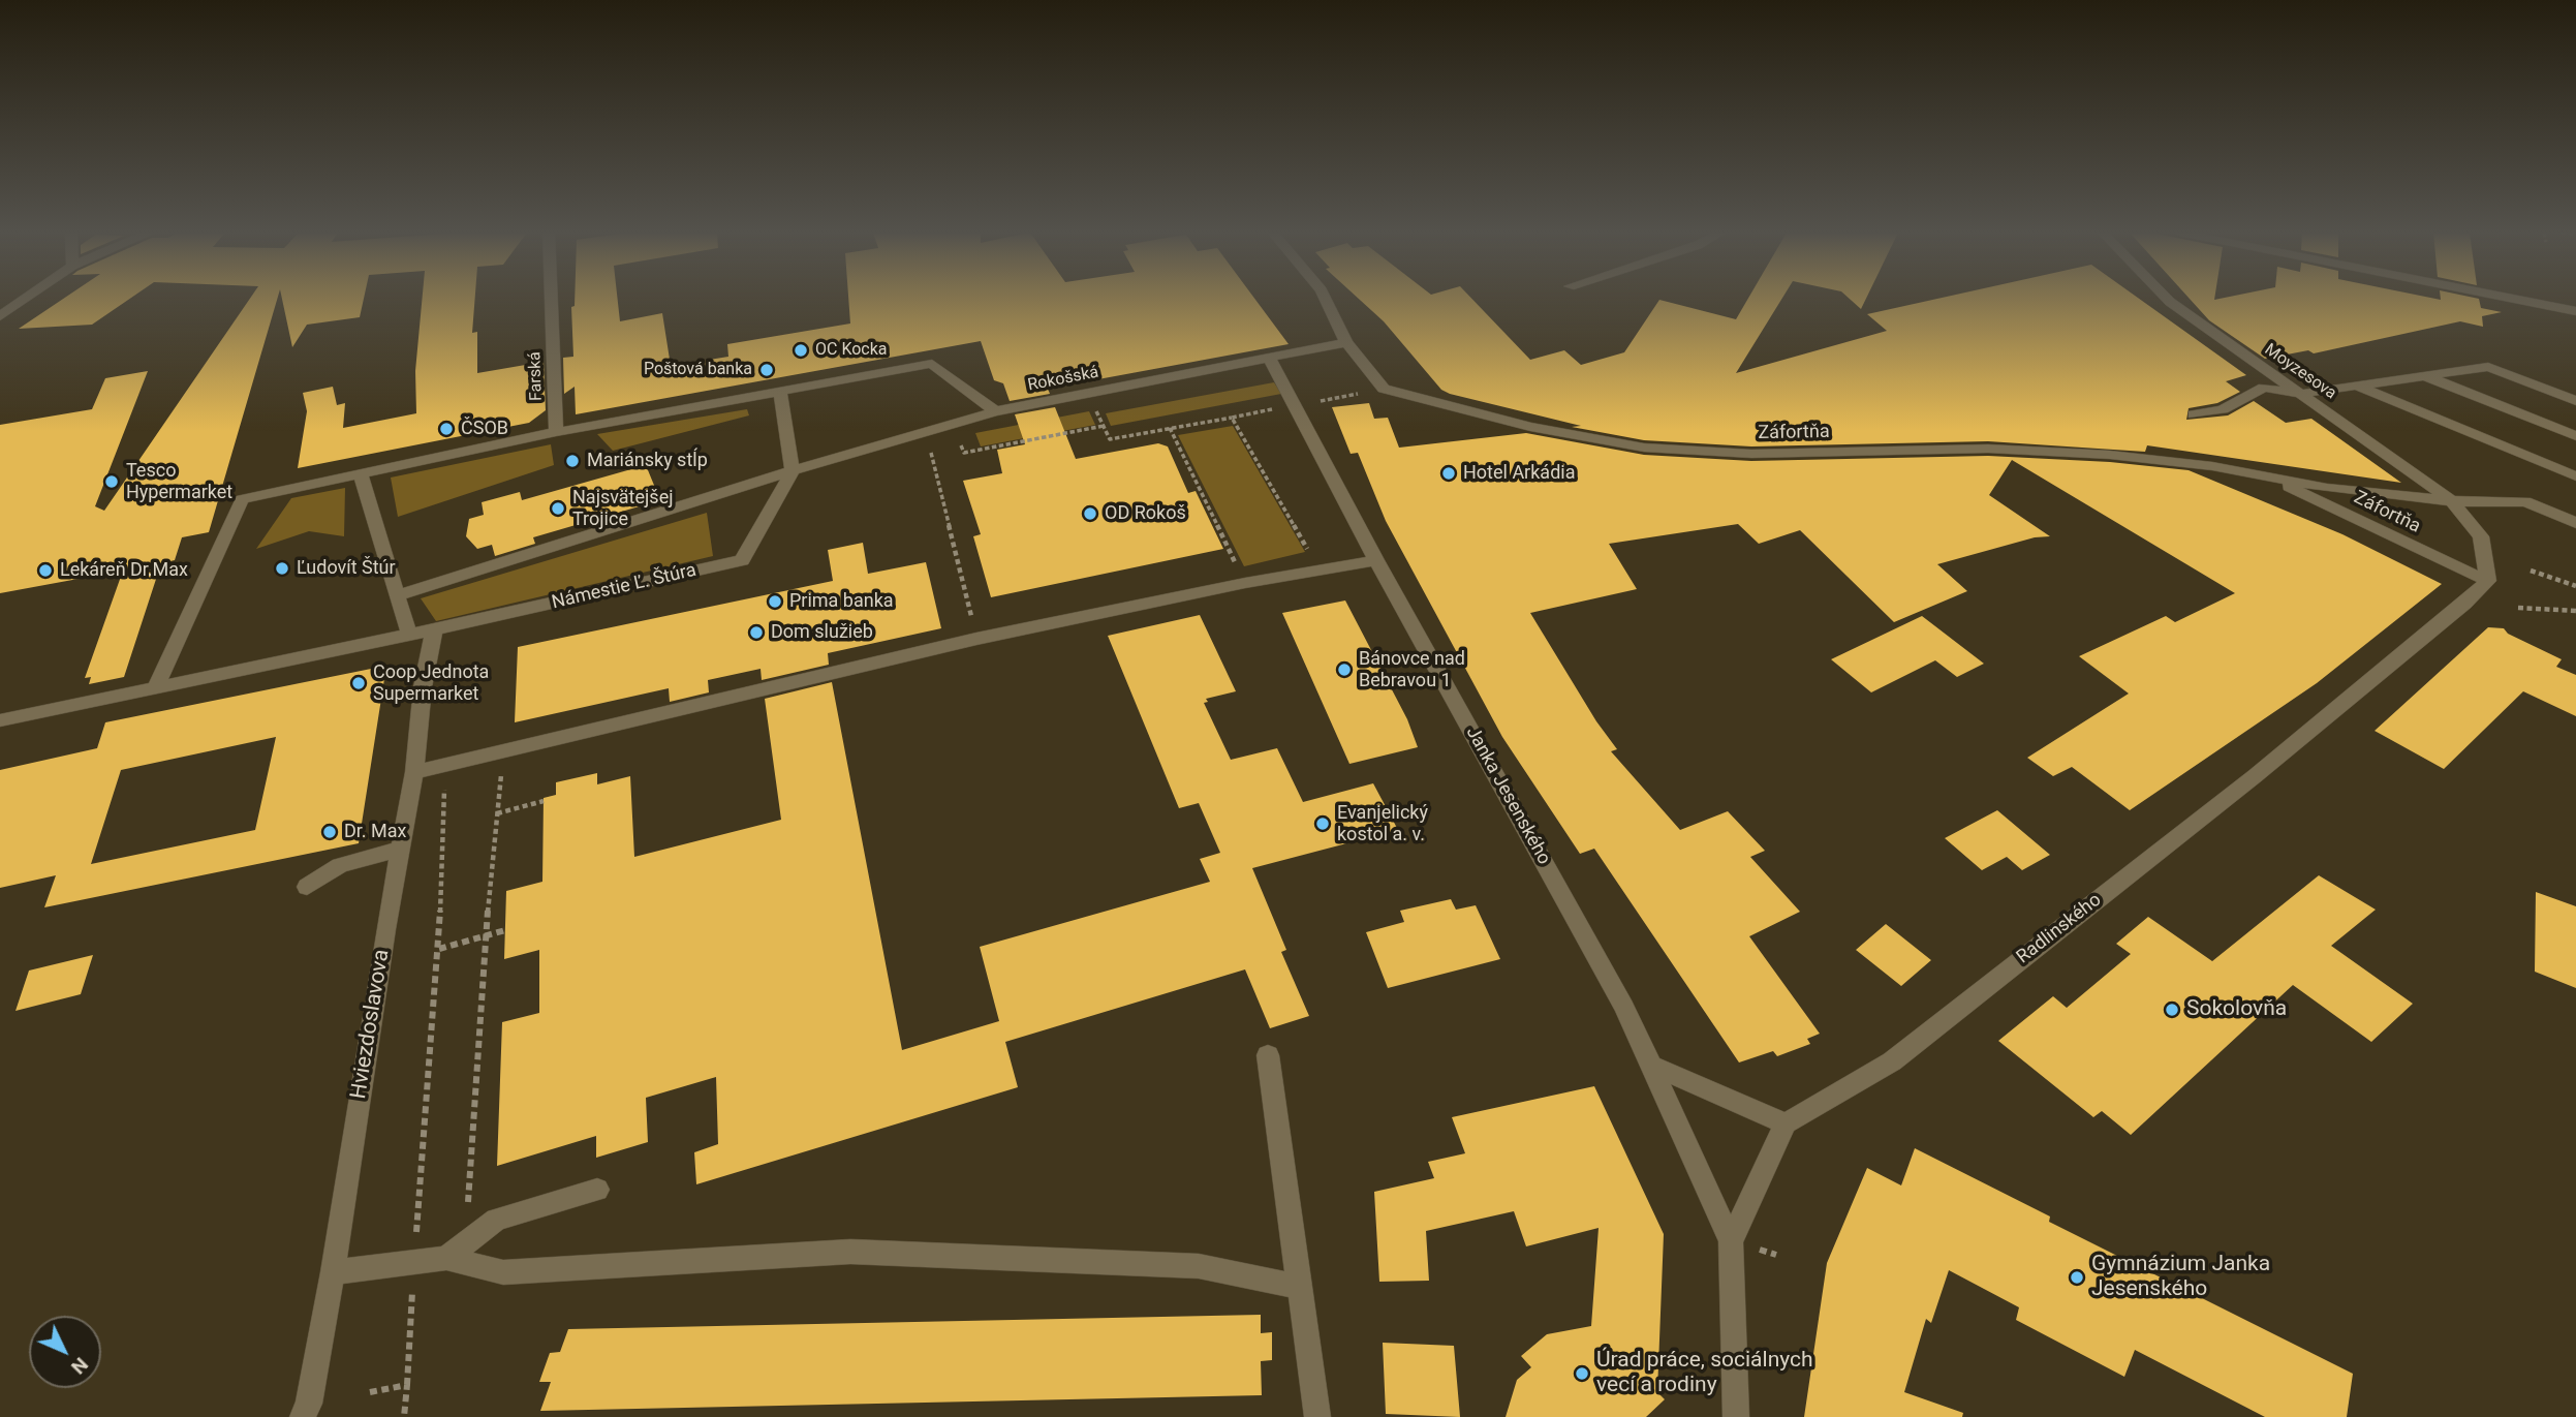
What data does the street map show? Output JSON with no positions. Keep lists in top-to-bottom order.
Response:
{
  "streets": {
    "street": [
      "Moyzesova",
      "Farská",
      "Rokošská",
      "Záfortňa",
      "Námestie Ľ. Štúra",
      "Janka Jesenského",
      "Radlinského",
      "Hviezdoslavova"
    ]
  },
  "crossings": [
    ["Moyzesova", "Záfortňa"],
    ["Rokošská", "Námestie Ľ. Štúra"],
    ["Rokošská", "Janka Jesenského"],
    ["Záfortňa", "Radlinského"],
    ["Námestie Ľ. Štúra", "Hviezdoslavova"]
  ],
  "places": [
    "OC Kocka",
    "Poštová banka",
    "ČSOB",
    "Mariánsky stĺp",
    "Hotel Arkádia",
    "Tesco Hypermarket",
    "Najsvätejšej Trojice",
    "OD Rokoš",
    "Ľudovít Štúr",
    "Lekáreň Dr.Max",
    "Prima banka",
    "Dom služieb",
    "Bánovce nad Bebravou 1",
    "Coop Jednota Supermarket",
    "Evanjelický kostol a. v.",
    "Dr. Max",
    "Sokolovňa",
    "Gymnázium Janka Jesenského",
    "Úrad práce, sociálnych vecí a rodiny"
  ],
  "north": "bottom right"
}
